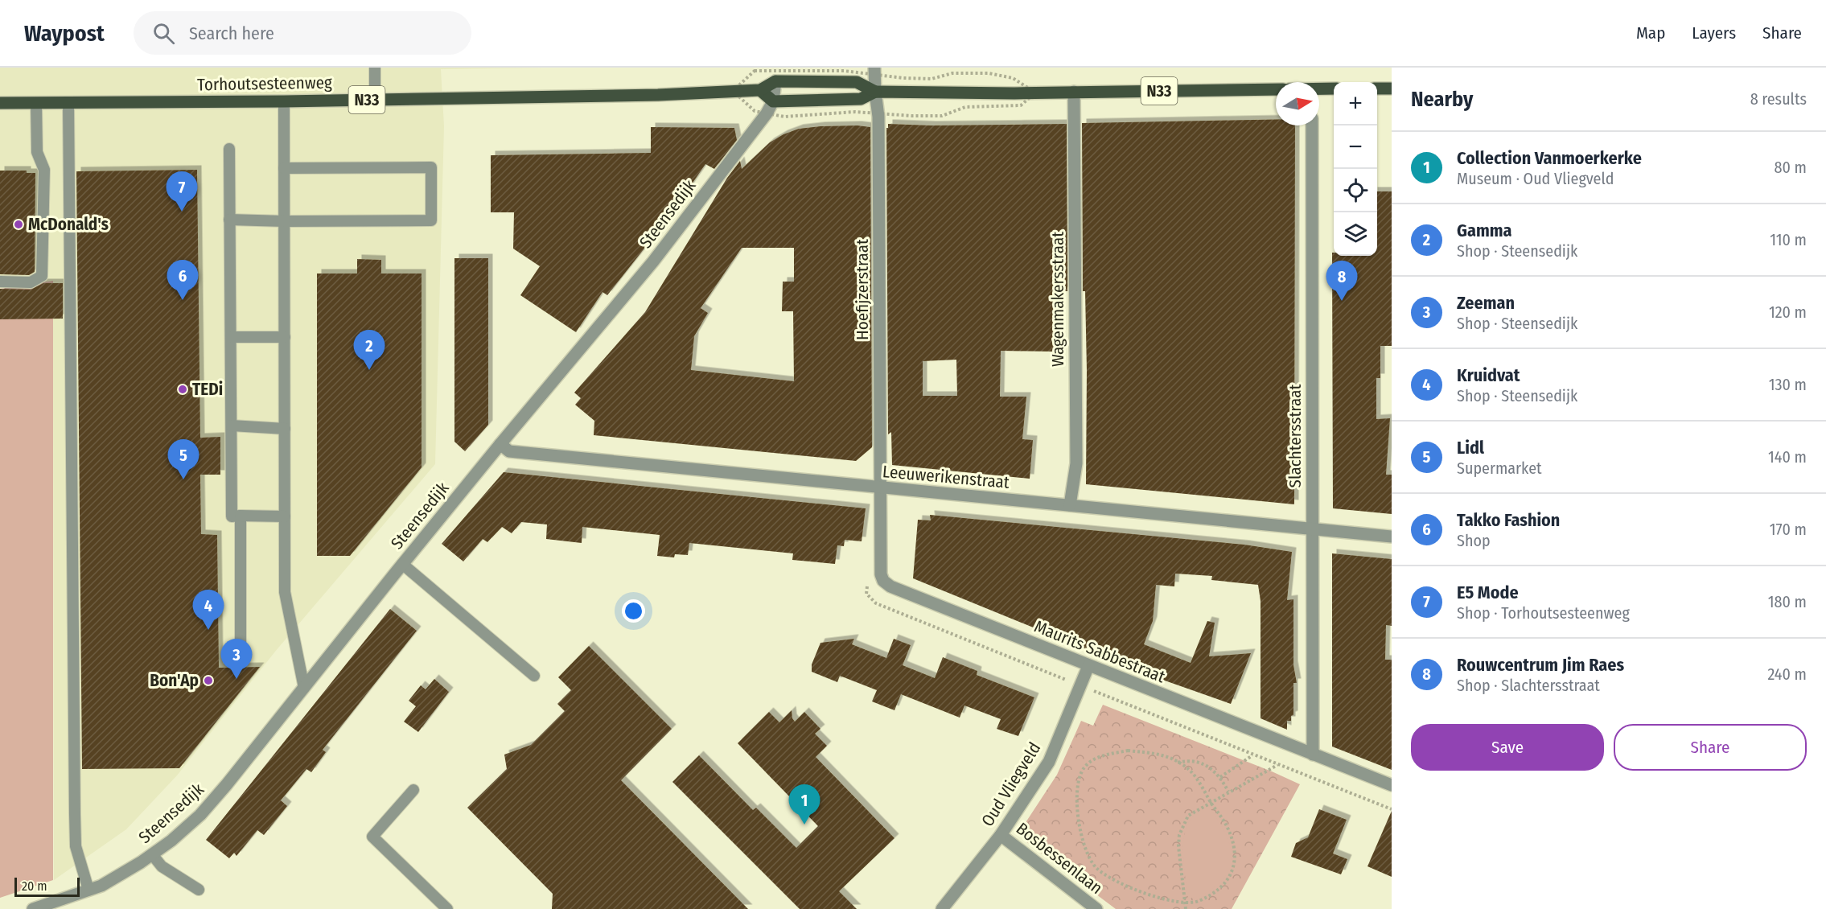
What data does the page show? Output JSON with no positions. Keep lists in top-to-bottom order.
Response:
{
  "streets": {
    "main road": ["Torhoutsesteenweg", "N33"],
    "street": [
      "Steensedijk",
      "Hoefijzerstraat",
      "Wagenmakersstraat",
      "Slachtersstraat",
      "Leeuwerikenstraat",
      "Maurits Sabbestraat",
      "Oud Vliegveld",
      "Bosbessenlaan"
    ]
  },
  "crossings": [
    ["Torhoutsesteenweg", "N33"],
    ["Torhoutsesteenweg", "Steensedijk"],
    ["N33", "Steensedijk"],
    ["N33", "Hoefijzerstraat"],
    ["N33", "Wagenmakersstraat"],
    ["Steensedijk", "Leeuwerikenstraat"],
    ["Hoefijzerstraat", "Leeuwerikenstraat"],
    ["Wagenmakersstraat", "Leeuwerikenstraat"],
    ["Slachtersstraat", "Leeuwerikenstraat"],
    ["Slachtersstraat", "Maurits Sabbestraat"],
    ["Maurits Sabbestraat", "Oud Vliegveld"],
    ["Oud Vliegveld", "Bosbessenlaan"]
  ],
  "places": ["McDonald's", "TEDi", "Bon'Ap"],
  "scale_bar": "20 m",
  "north": "right",
  "page": {
    "header": "Waypost",
    "search": "Search here",
    "nav": ["Map", "Layers", "Share"],
    "heading": ["Nearby", "8 results"],
    "map_buttons": ["+", "−"],
    "list": [
      {
        "mark": "1",
        "name": "Collection Vanmoerkerke",
        "note": "Museum · Oud Vliegveld",
        "value": "80 m"
      },
      {
        "mark": "2",
        "name": "Gamma",
        "note": "Shop · Steensedijk",
        "value": "110 m"
      },
      {
        "mark": "3",
        "name": "Zeeman",
        "note": "Shop · Steensedijk",
        "value": "120 m"
      },
      {
        "mark": "4",
        "name": "Kruidvat",
        "note": "Shop · Steensedijk",
        "value": "130 m"
      },
      {
        "mark": "5",
        "name": "Lidl",
        "note": "Supermarket",
        "value": "140 m"
      },
      {
        "mark": "6",
        "name": "Takko Fashion",
        "note": "Shop",
        "value": "170 m"
      },
      {
        "mark": "7",
        "name": "E5 Mode",
        "note": "Shop · Torhoutsesteenweg",
        "value": "180 m"
      },
      {
        "mark": "8",
        "name": "Rouwcentrum Jim Raes",
        "note": "Shop · Slachtersstraat",
        "value": "240 m"
      }
    ],
    "pins": [
      "7",
      "6",
      "8",
      "2",
      "5",
      "4",
      "3",
      "1"
    ],
    "buttons": ["Save", "Share"],
    "scale": "20 m"
  }
}
